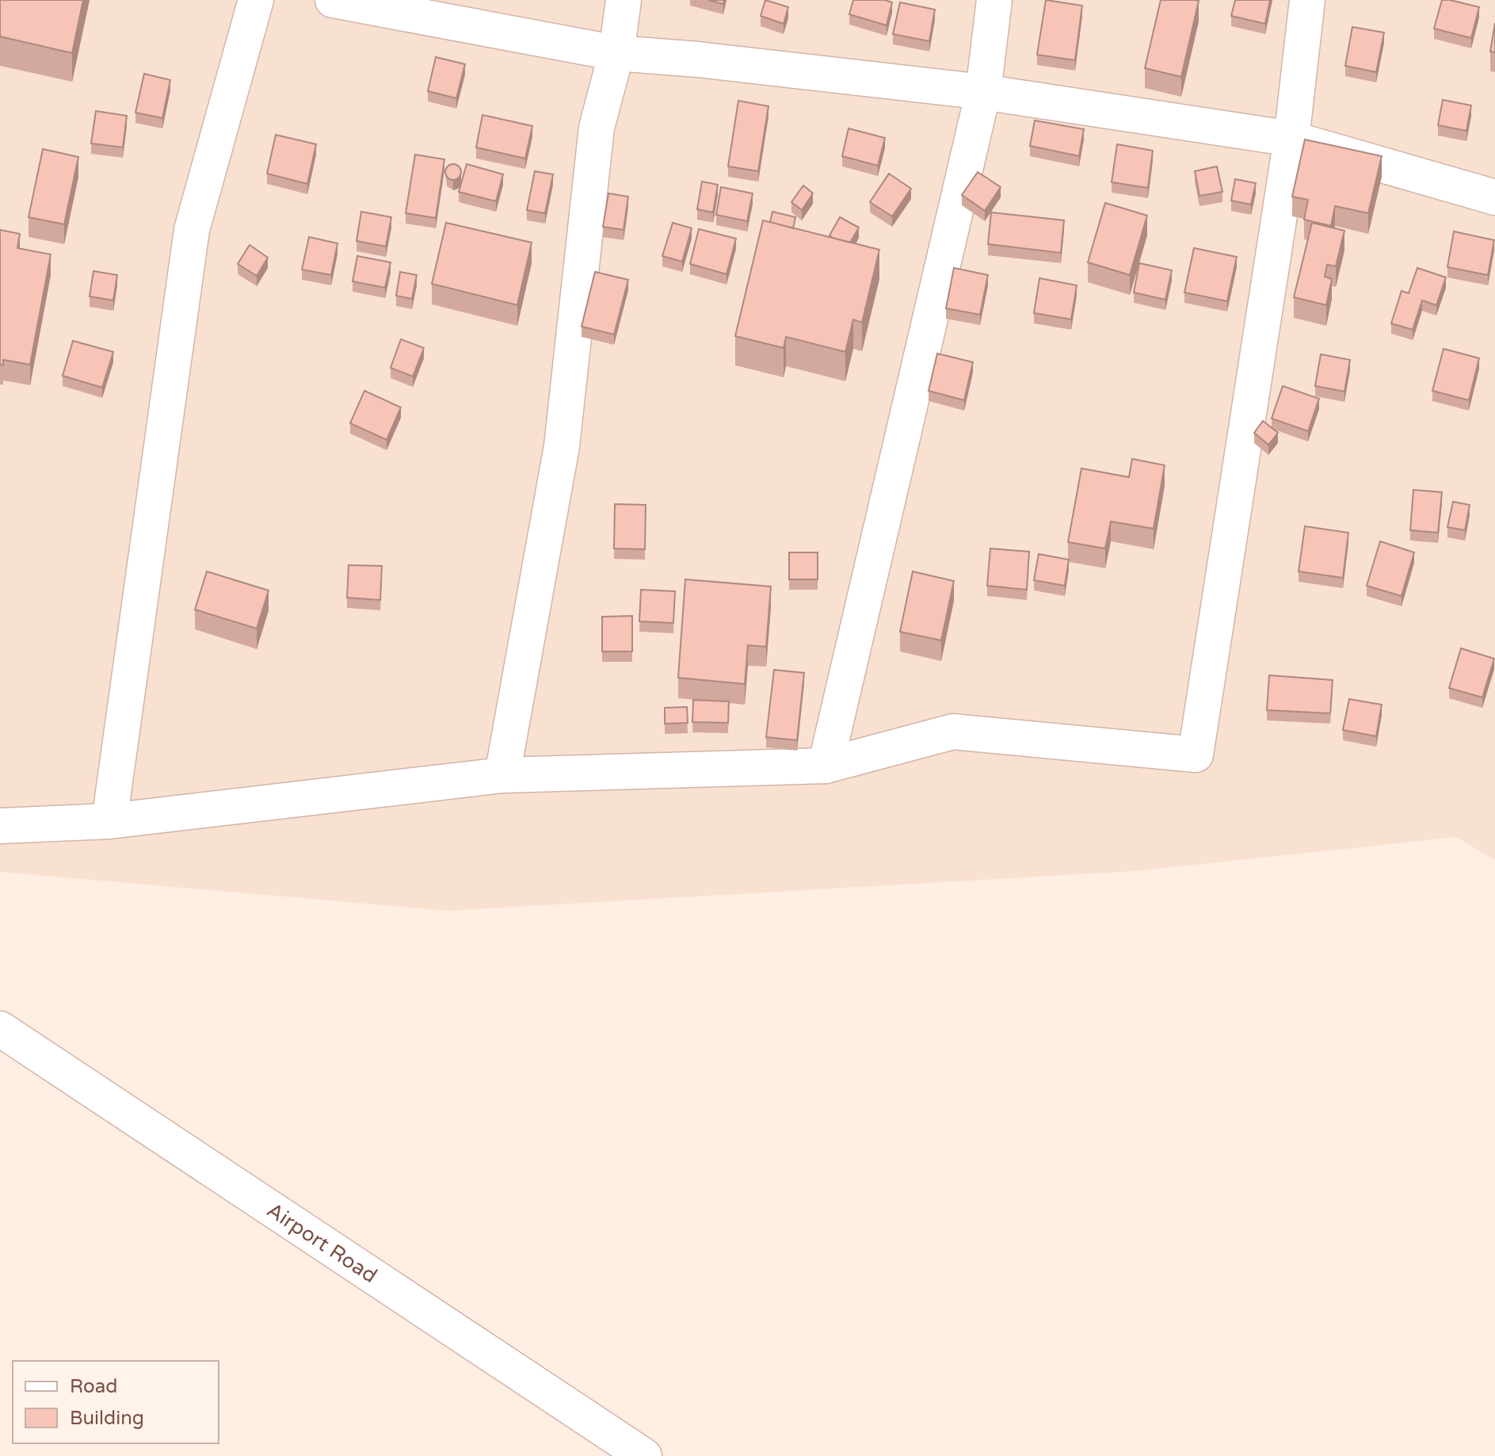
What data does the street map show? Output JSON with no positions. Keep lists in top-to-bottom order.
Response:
{
  "streets": {
    "street": ["Airport Road"]
  },
  "legend": ["Road", "Building"]
}
